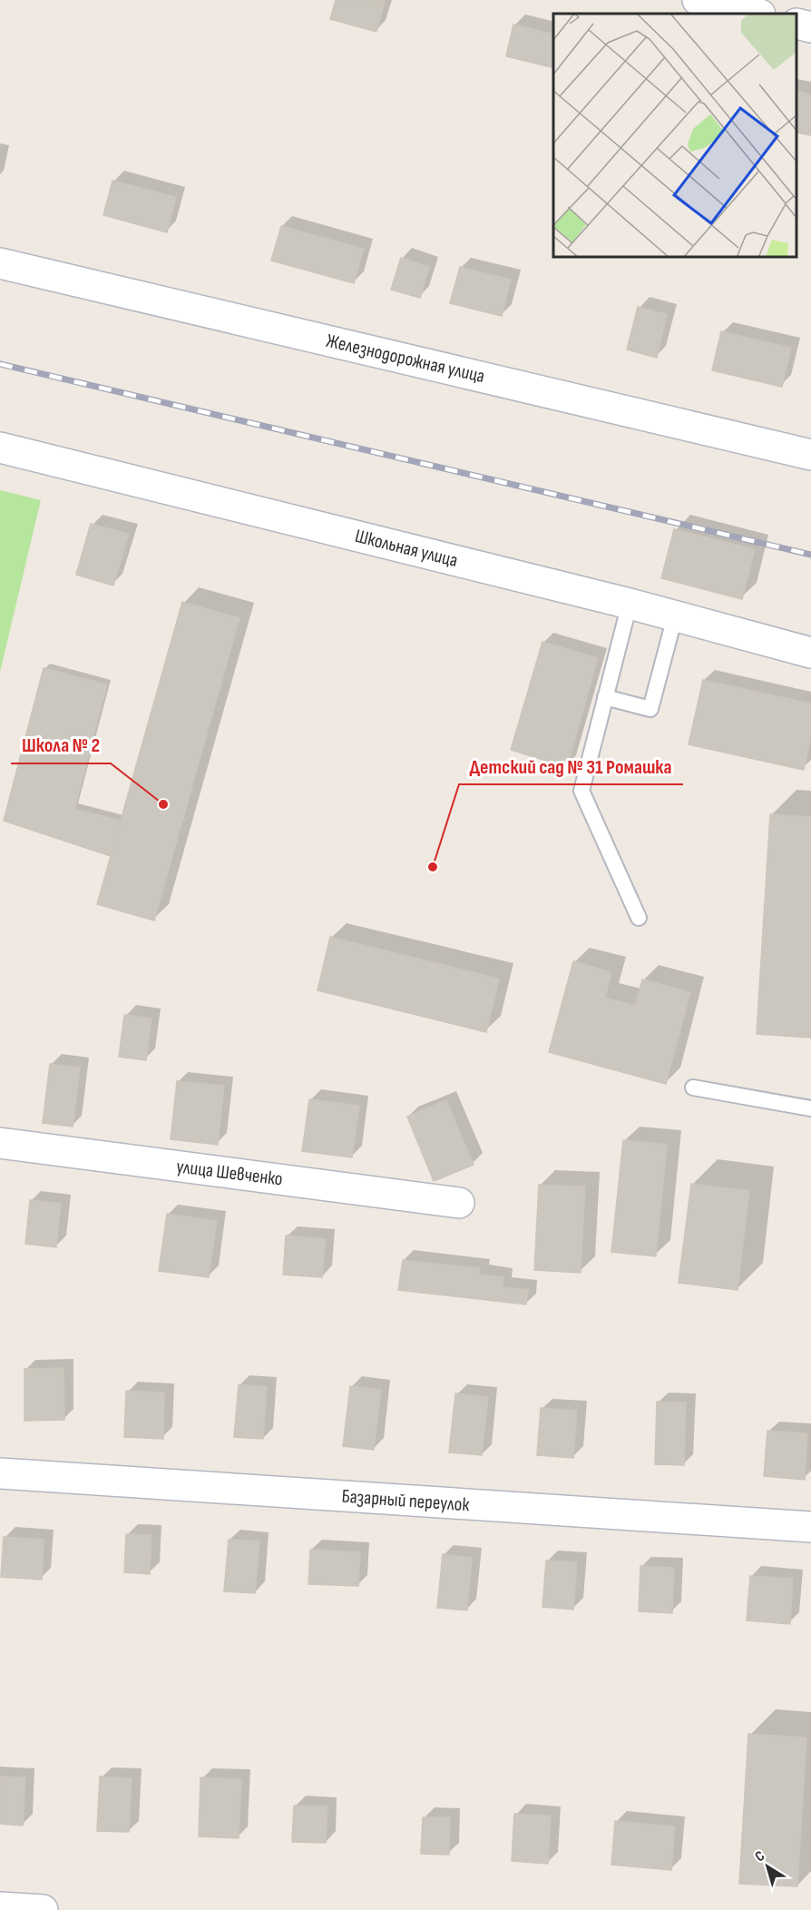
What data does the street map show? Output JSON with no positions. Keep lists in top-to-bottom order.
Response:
{
  "streets": {
    "street": [
      "Железнодорожная улица",
      "Школьная улица",
      "улица Шевченко",
      "Базарный переулок"
    ]
  },
  "places": ["Школа № 2", "Детский сад № 31 Ромашка"],
  "north": "top left"
}
